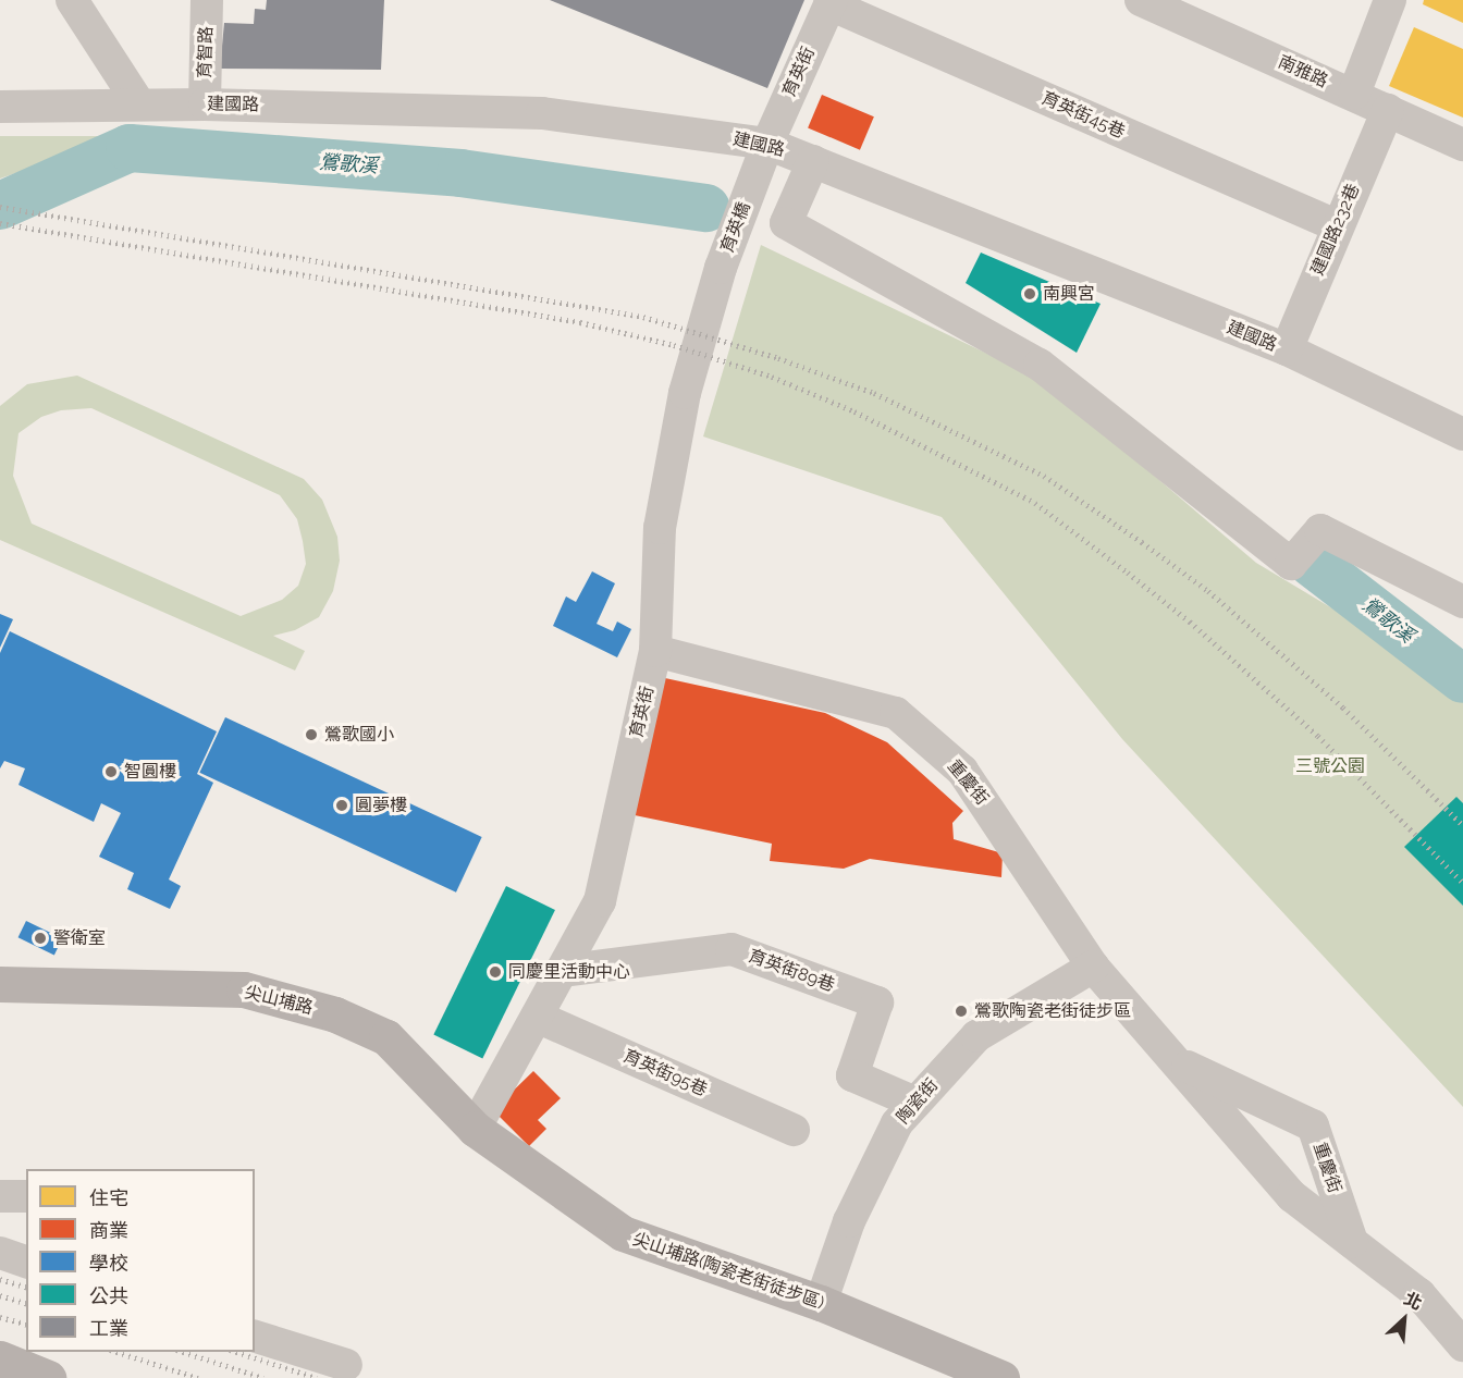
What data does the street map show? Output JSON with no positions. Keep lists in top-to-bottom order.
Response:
{
  "streets": {
    "main road": ["尖山埔路", "尖山埔路(陶瓷老街徒步區)"],
    "street": [
      "育智路",
      "育英街",
      "南雅路",
      "建國路",
      "育英街45巷",
      "育英橋",
      "建國路232巷",
      "重慶街",
      "育英街89巷",
      "育英街95巷",
      "陶瓷街"
    ]
  },
  "crossings": [
    ["育智路", "建國路"],
    ["育英街", "建國路"],
    ["育英街", "育英街45巷"],
    ["育英街", "育英橋"],
    ["育英街", "重慶街"],
    ["育英街", "育英街89巷"],
    ["育英街", "尖山埔路"],
    ["育英街", "育英街95巷"],
    ["育英街", "尖山埔路(陶瓷老街徒步區)"],
    ["南雅路", "建國路232巷"],
    ["建國路", "建國路232巷"],
    ["育英街45巷", "建國路232巷"],
    ["重慶街", "陶瓷街"],
    ["育英街89巷", "陶瓷街"],
    ["尖山埔路", "尖山埔路(陶瓷老街徒步區)"],
    ["陶瓷街", "尖山埔路(陶瓷老街徒步區)"]
  ],
  "water": ["鶯歌溪"],
  "parks": ["三號公園"],
  "places": [
    "南興宮",
    "鶯歌國小",
    "智圓樓",
    "圓夢樓",
    "警衛室",
    "同慶里活動中心",
    "鶯歌陶瓷老街徒步區"
  ],
  "legend": [
    "住宅",
    "商業",
    "學校",
    "公共",
    "工業"
  ],
  "north": "top right"
}
